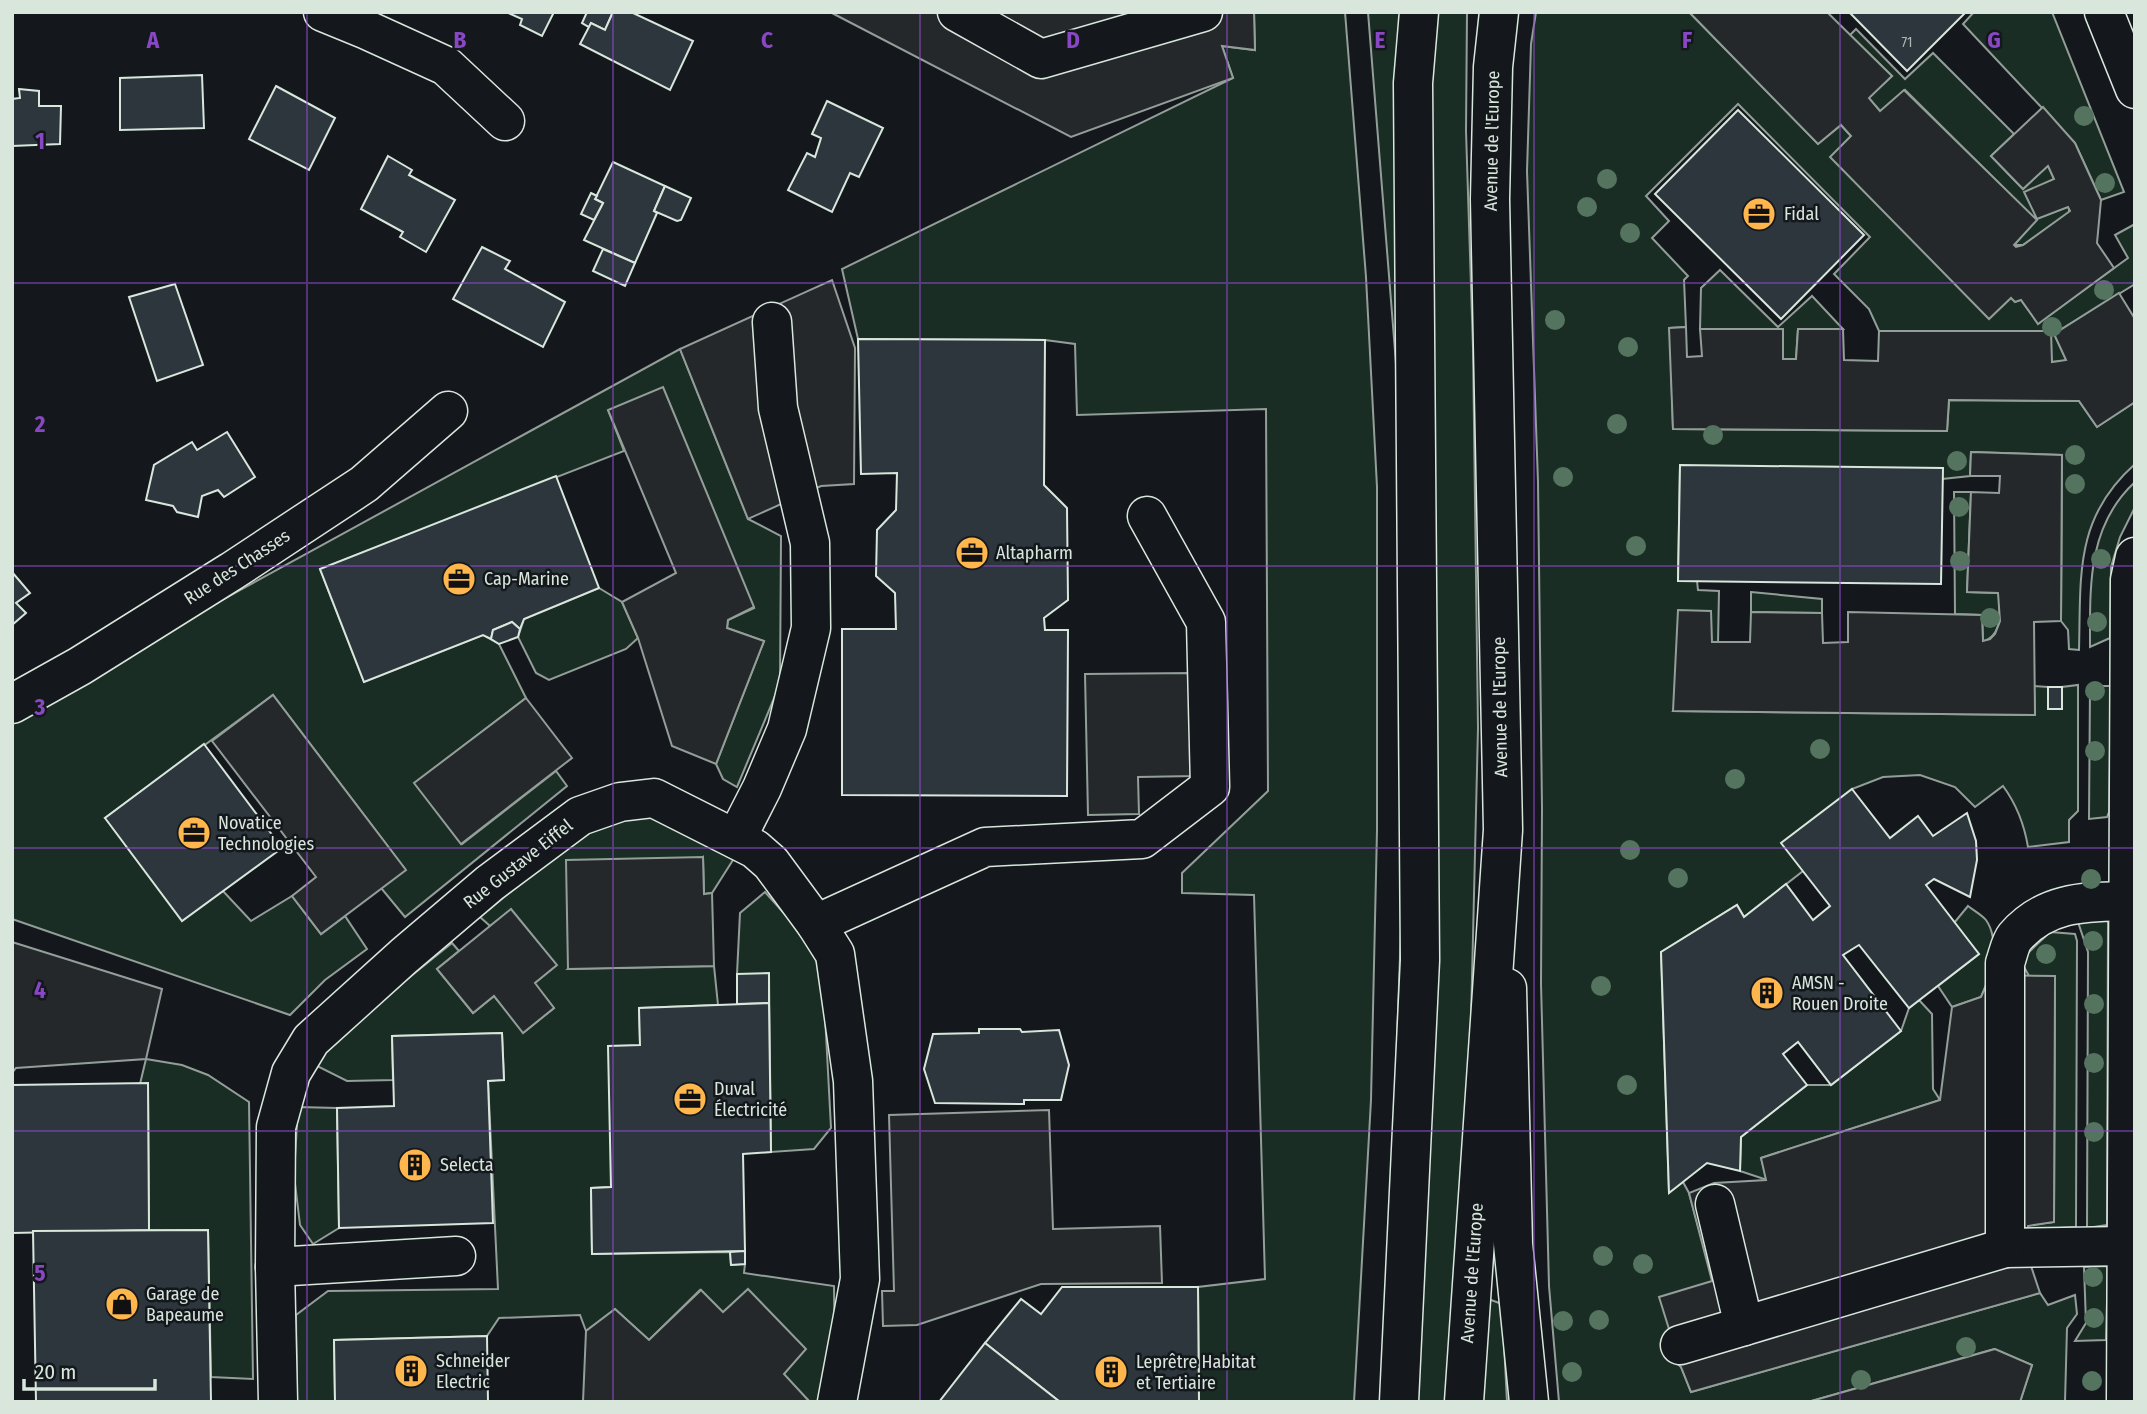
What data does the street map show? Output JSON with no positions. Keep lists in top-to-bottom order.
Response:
{
  "streets": {
    "street": ["Avenue de l'Europe", "Rue des Chasses", "Rue Gustave Eiffel"]
  },
  "places": {
    "office": [
      "Fidal",
      "Altapharm",
      "Cap-Marine",
      "Novatice Technologies",
      "Duval Électricité"
    ],
    "building": [
      "AMSN - Rouen Droite",
      "Selecta",
      "Schneider Electric",
      "Leprêtre Habitat et Tertiaire"
    ],
    "shop": ["Garage de Bapeaume"]
  },
  "house_numbers": ["71"],
  "scale_bar": "20 m",
  "grid": {
    "columns": [
      "A",
      "B",
      "C",
      "D",
      "E",
      "F",
      "G"
    ],
    "rows": [
      "1",
      "2",
      "3",
      "4",
      "5"
    ]
  }
}
